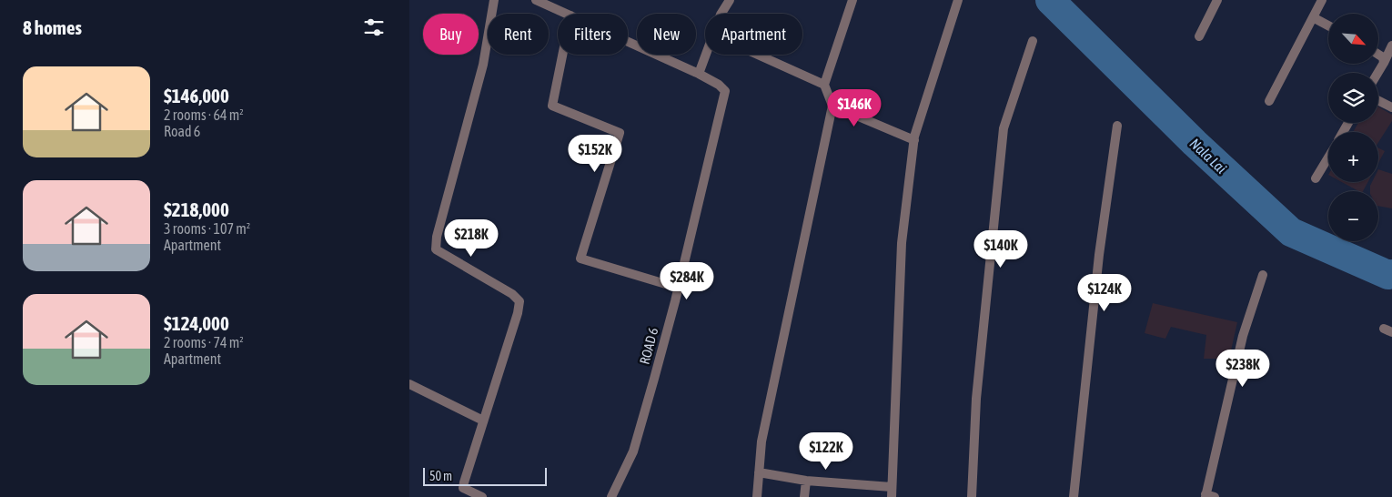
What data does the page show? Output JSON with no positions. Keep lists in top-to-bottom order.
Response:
{
  "streets": {
    "street": ["ROAD 6"]
  },
  "water": ["Nala Lai"],
  "scale_bar": "50 m",
  "north": "bottom right",
  "page": {
    "heading": "8 homes",
    "map_buttons": ["+", "−"],
    "chip": [
      "Buy",
      "Rent",
      "Filters",
      "New",
      "Apartment"
    ],
    "list": [
      {
        "name": "$146,000",
        "note": "2 rooms · 64 m² · Road 6"
      },
      {
        "name": "$218,000",
        "note": "3 rooms · 107 m² · Apartment"
      },
      {
        "name": "$124,000",
        "note": "2 rooms · 74 m² · Apartment"
      }
    ],
    "price": [
      "$146K",
      "$152K",
      "$218K",
      "$140K",
      "$284K",
      "$124K",
      "$238K",
      "$122K"
    ],
    "scale": "50 m"
  }
}
